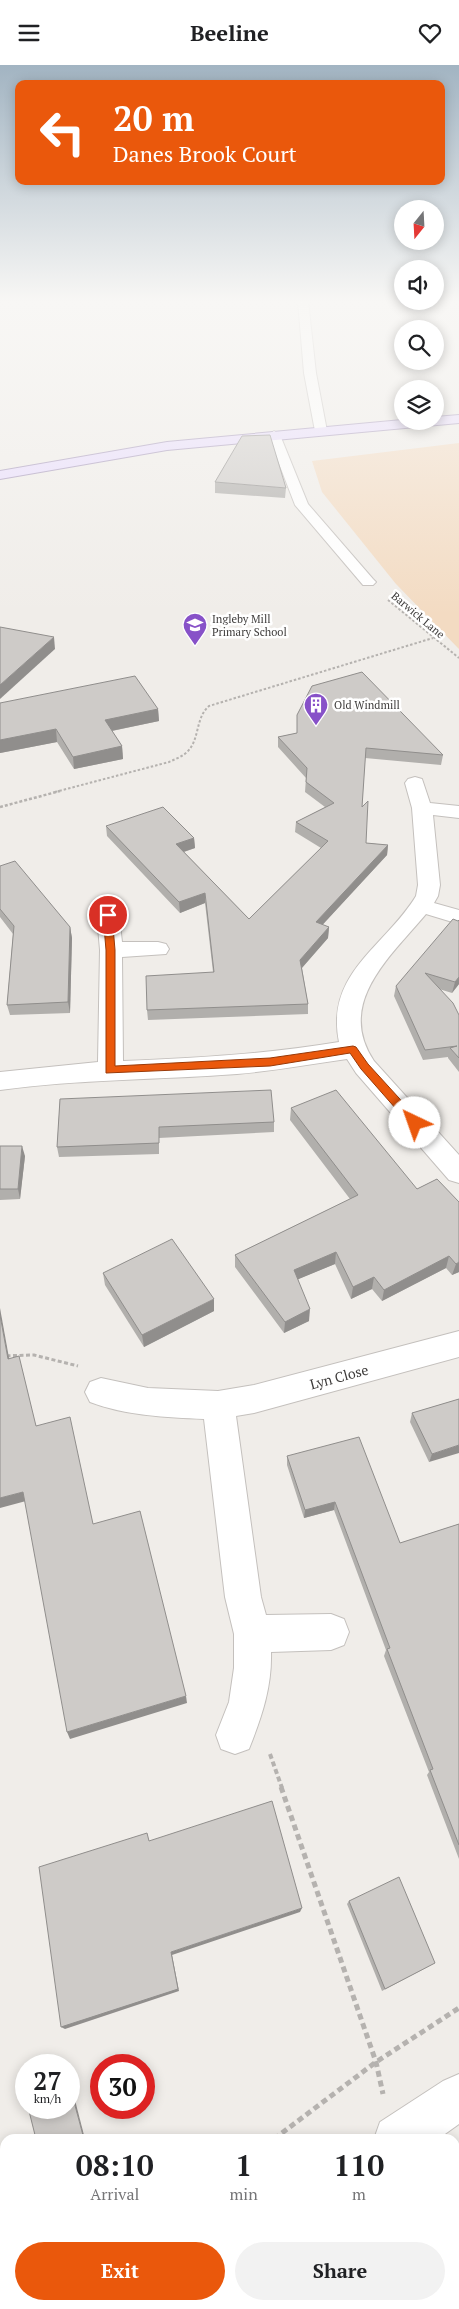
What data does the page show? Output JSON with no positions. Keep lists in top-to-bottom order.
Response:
{
  "streets": {
    "street": ["Lyn Close"],
    "path": ["Barwick Lane"]
  },
  "places": {
    "school or university": ["Ingleby Mill Primary School"],
    "building": ["Old Windmill"]
  },
  "north": "bottom",
  "page": {
    "header": "Beeline",
    "turn": ["20 m", "Danes Brook Court"],
    "speed": "27 km/h",
    "limit": "30",
    "eta": [
      "08:10",
      "Arrival",
      "1",
      "min",
      "110",
      "m"
    ],
    "buttons": ["Exit", "Share"]
  }
}
